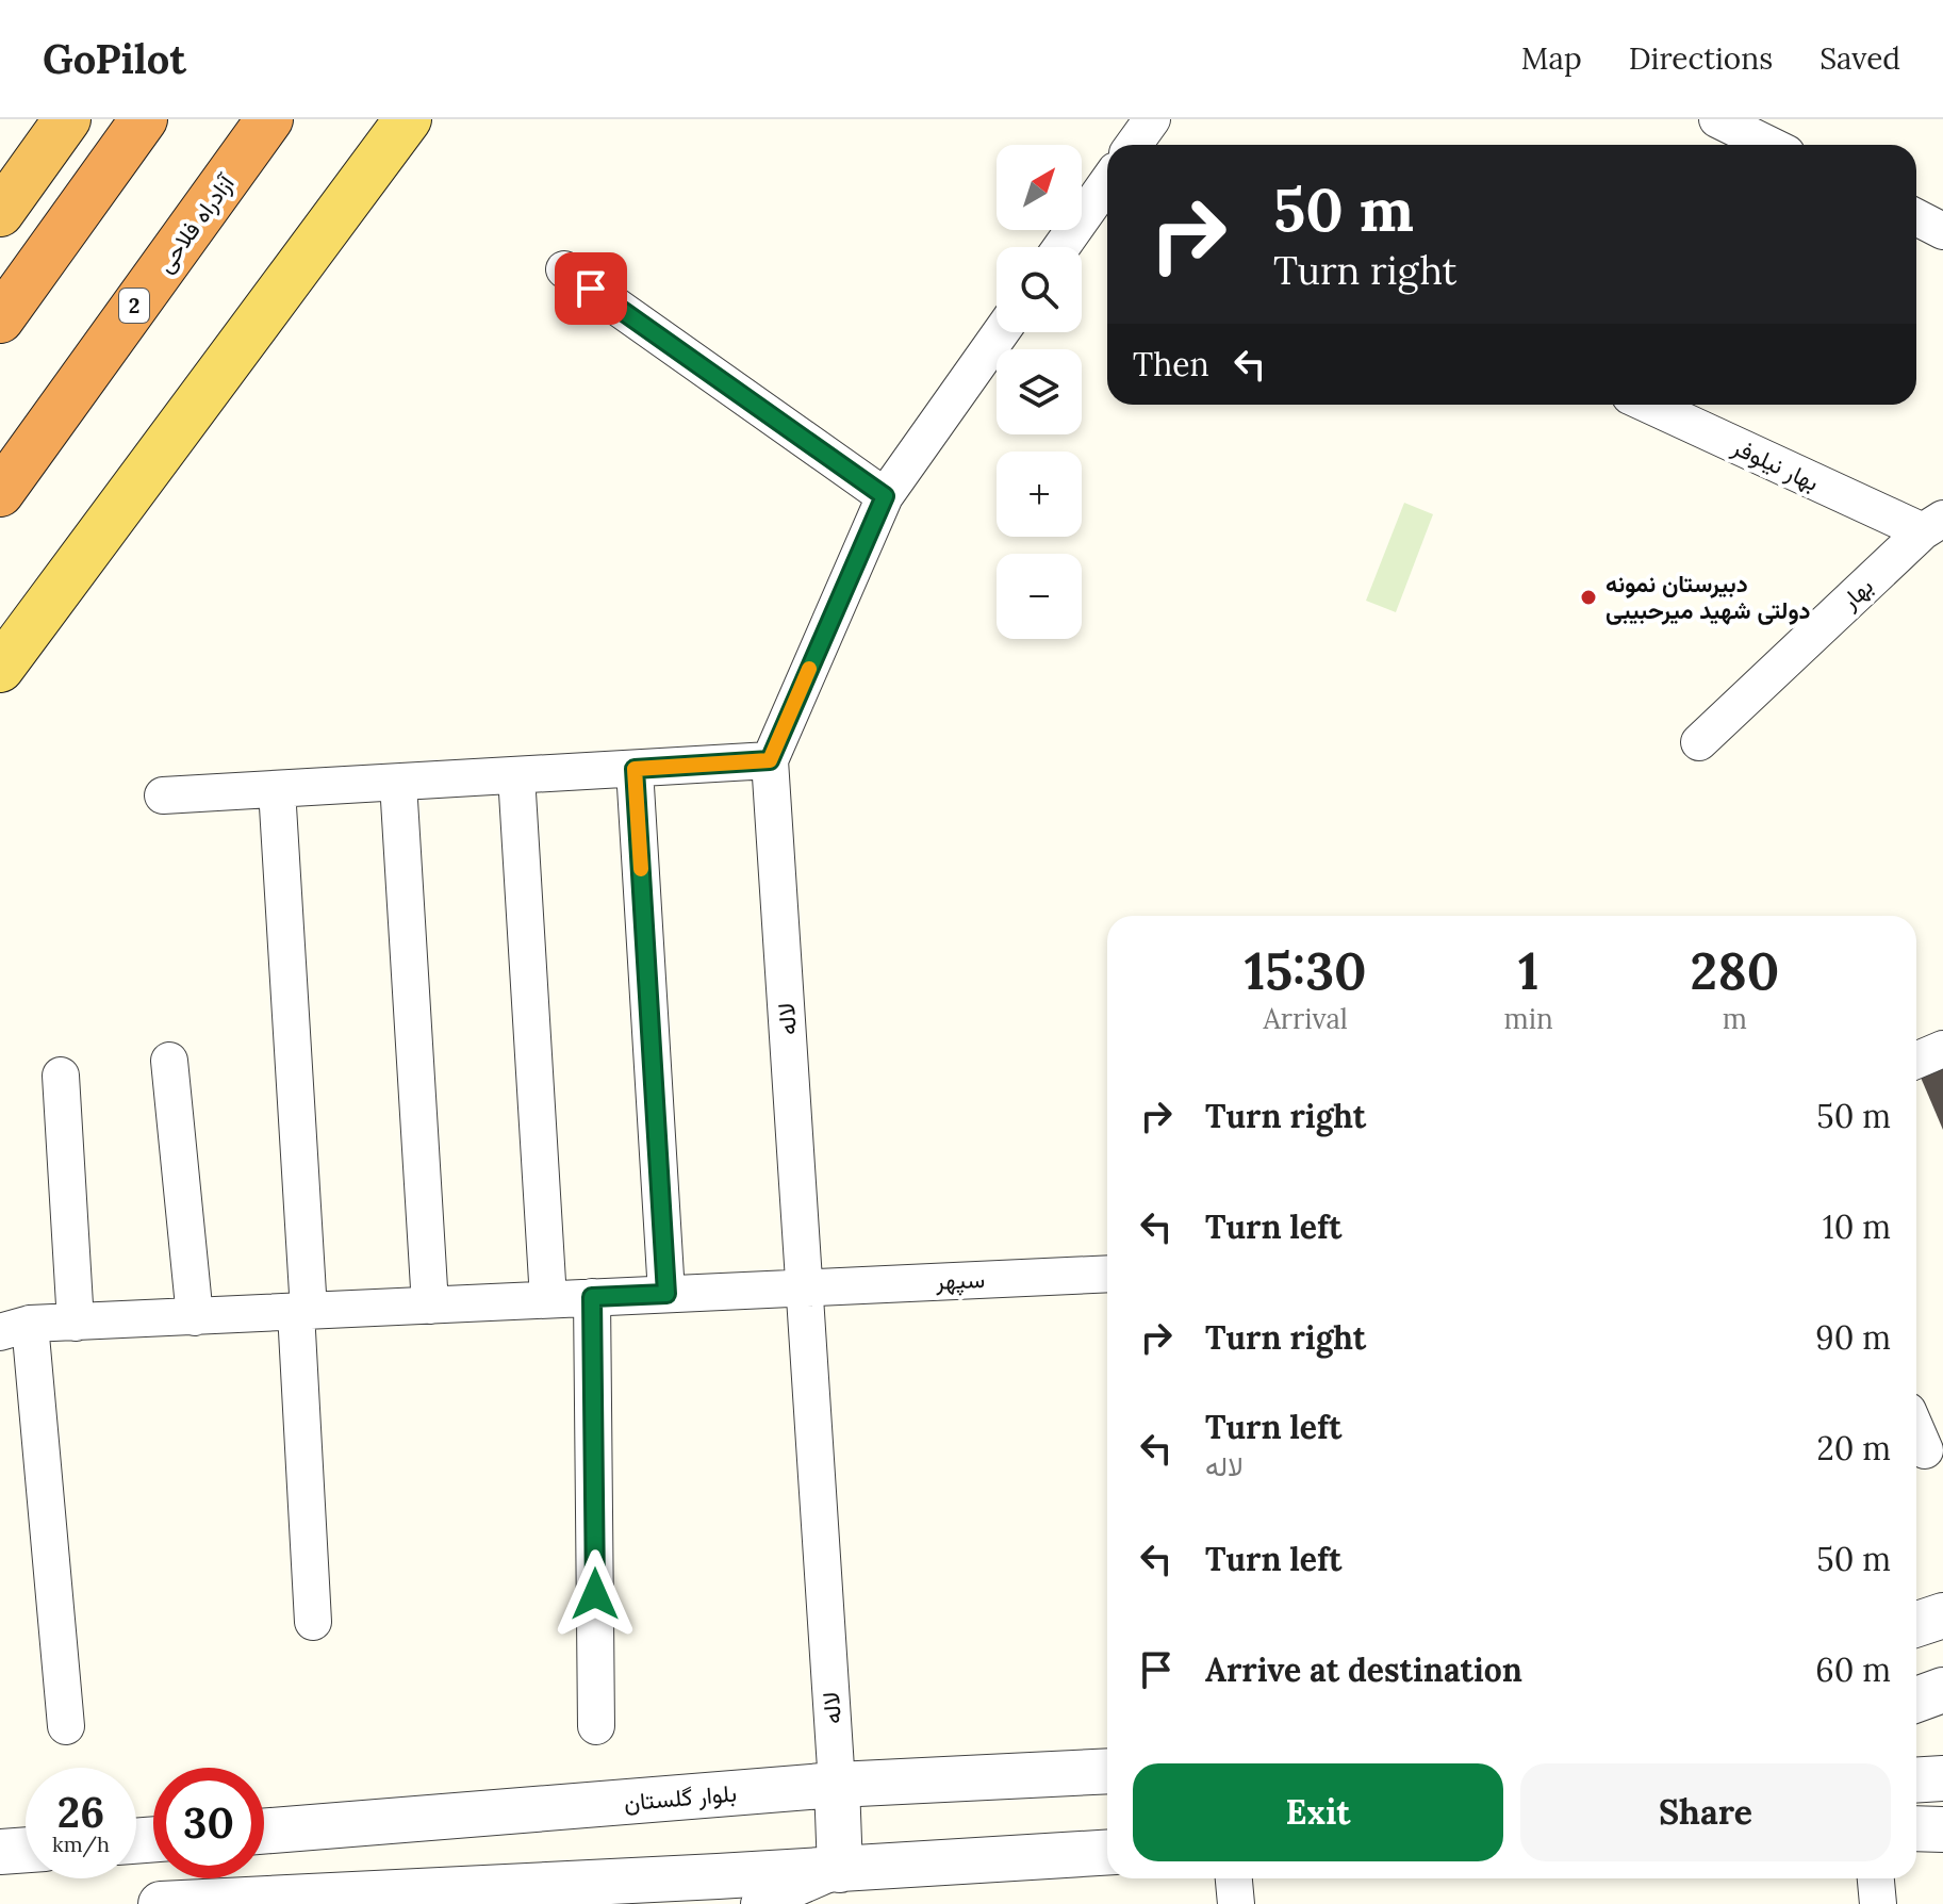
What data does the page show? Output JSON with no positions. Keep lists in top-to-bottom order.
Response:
{
  "streets": {
    "highway": ["آزادراه فلاحی", "2"],
    "street": [
      "بهار نیلوفر",
      "بهار",
      "لاله",
      "سپهر",
      "بلوار گلستان"
    ]
  },
  "crossings": [
    ["بهار نیلوفر", "بهار"],
    ["لاله", "سپهر"],
    ["لاله", "بلوار گلستان"]
  ],
  "places": ["دبیرستان نمونه دولتی شهید میرحبیبی"],
  "north": "top right",
  "page": {
    "header": "GoPilot",
    "nav": ["Map", "Directions", "Saved"],
    "map_buttons": ["+", "−"],
    "turn": ["50 m", "Turn right"],
    "then": "Then",
    "eta": [
      "15:30",
      "Arrival",
      "1",
      "min",
      "280",
      "m"
    ],
    "list": [
      {
        "name": "Turn right",
        "value": "50 m"
      },
      {
        "name": "Turn left",
        "value": "10 m"
      },
      {
        "name": "Turn right",
        "value": "90 m"
      },
      {
        "name": "Turn left",
        "note": "لاله",
        "value": "20 m"
      },
      {
        "name": "Turn left",
        "value": "50 m"
      },
      {
        "name": "Arrive at destination",
        "value": "60 m"
      }
    ],
    "buttons": ["Exit", "Share"],
    "speed": "26 km/h",
    "limit": "30"
  }
}
